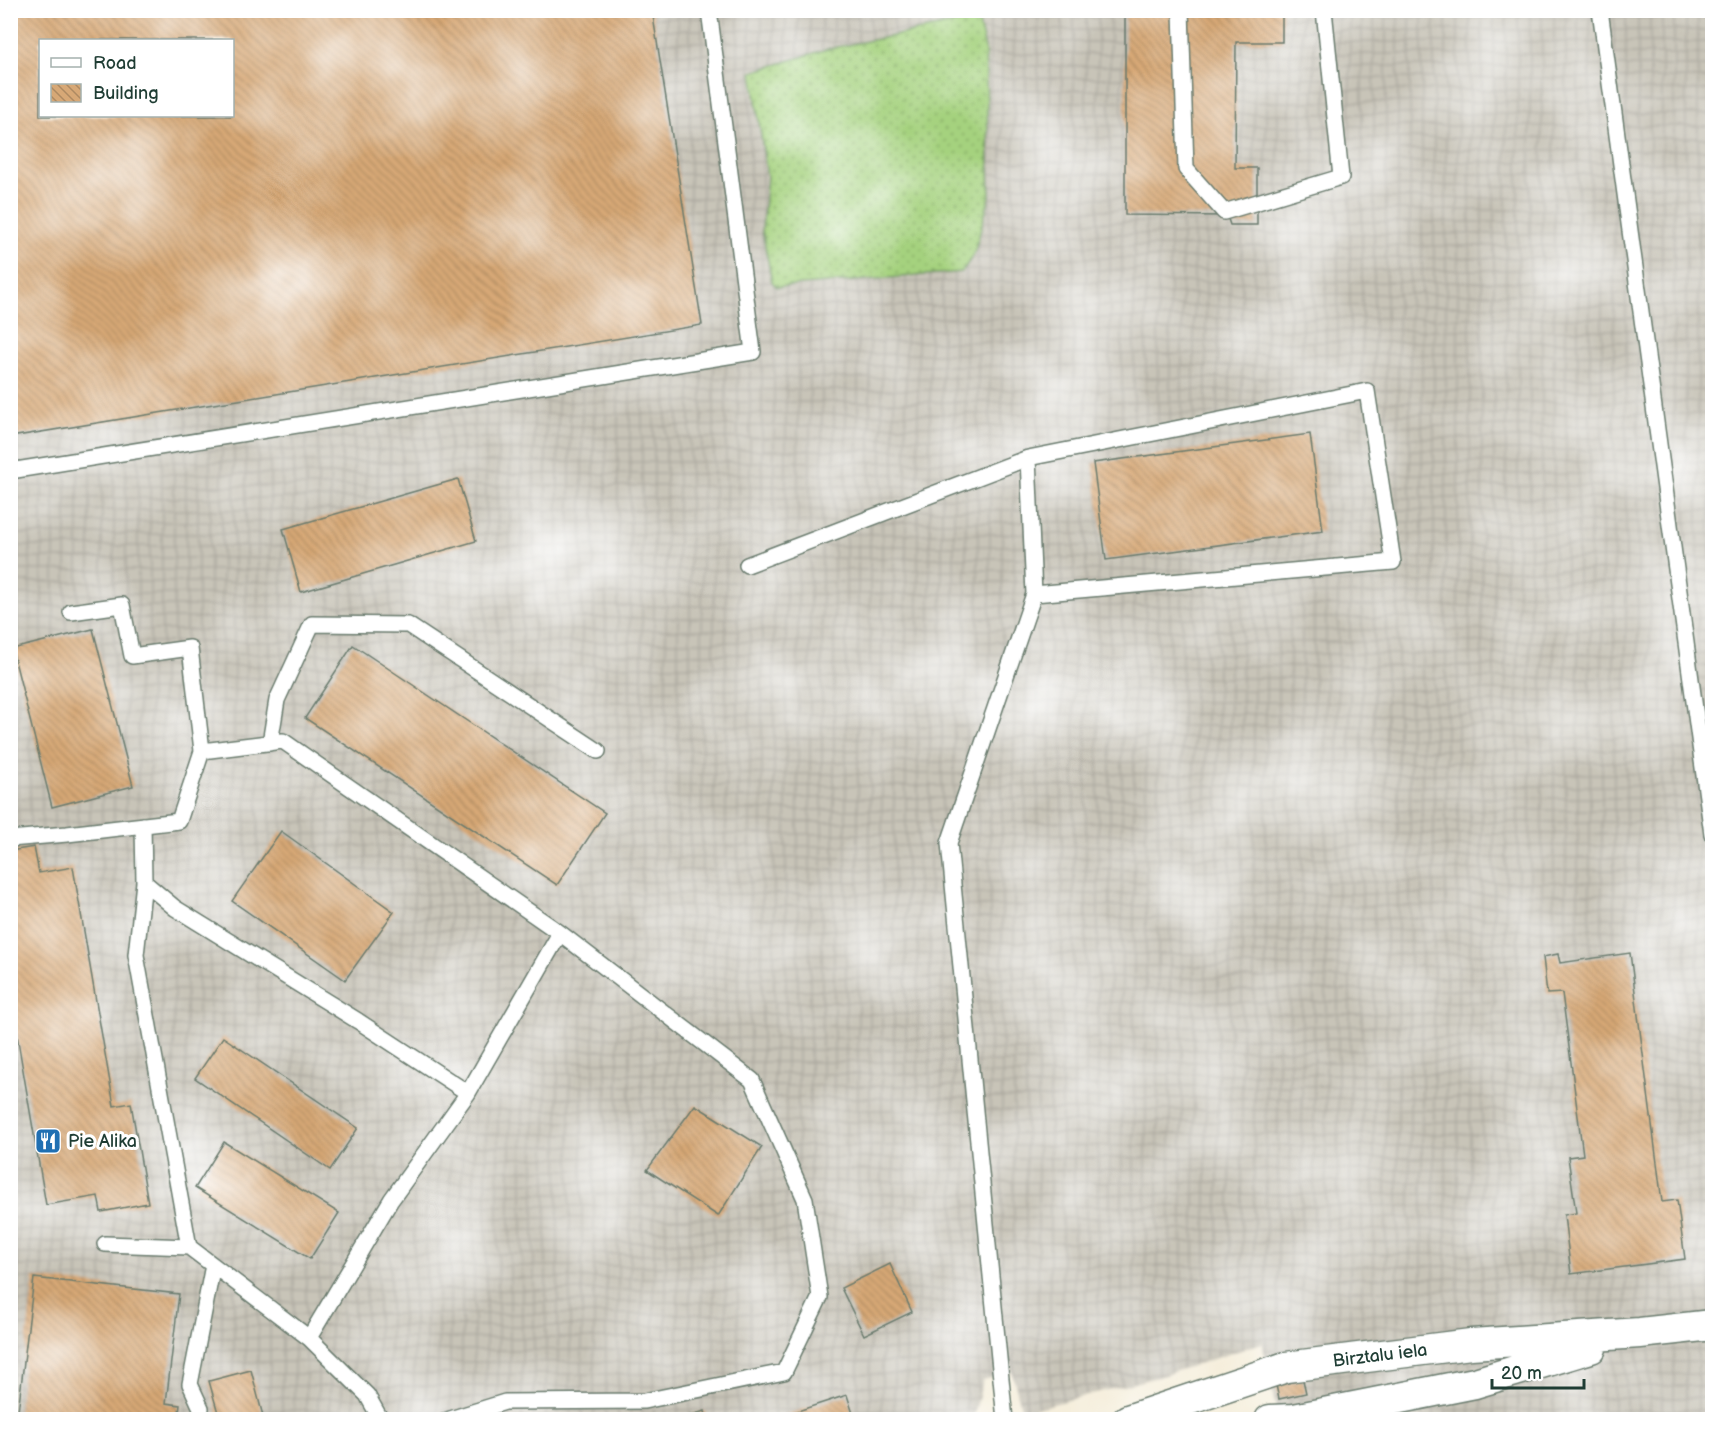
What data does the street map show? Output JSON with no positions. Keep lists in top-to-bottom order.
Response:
{
  "streets": {
    "street": ["Birztalu iela"]
  },
  "places": {
    "restaurant": ["Pie Alika"]
  },
  "legend": ["Road", "Building"],
  "scale_bar": "20 m"
}
